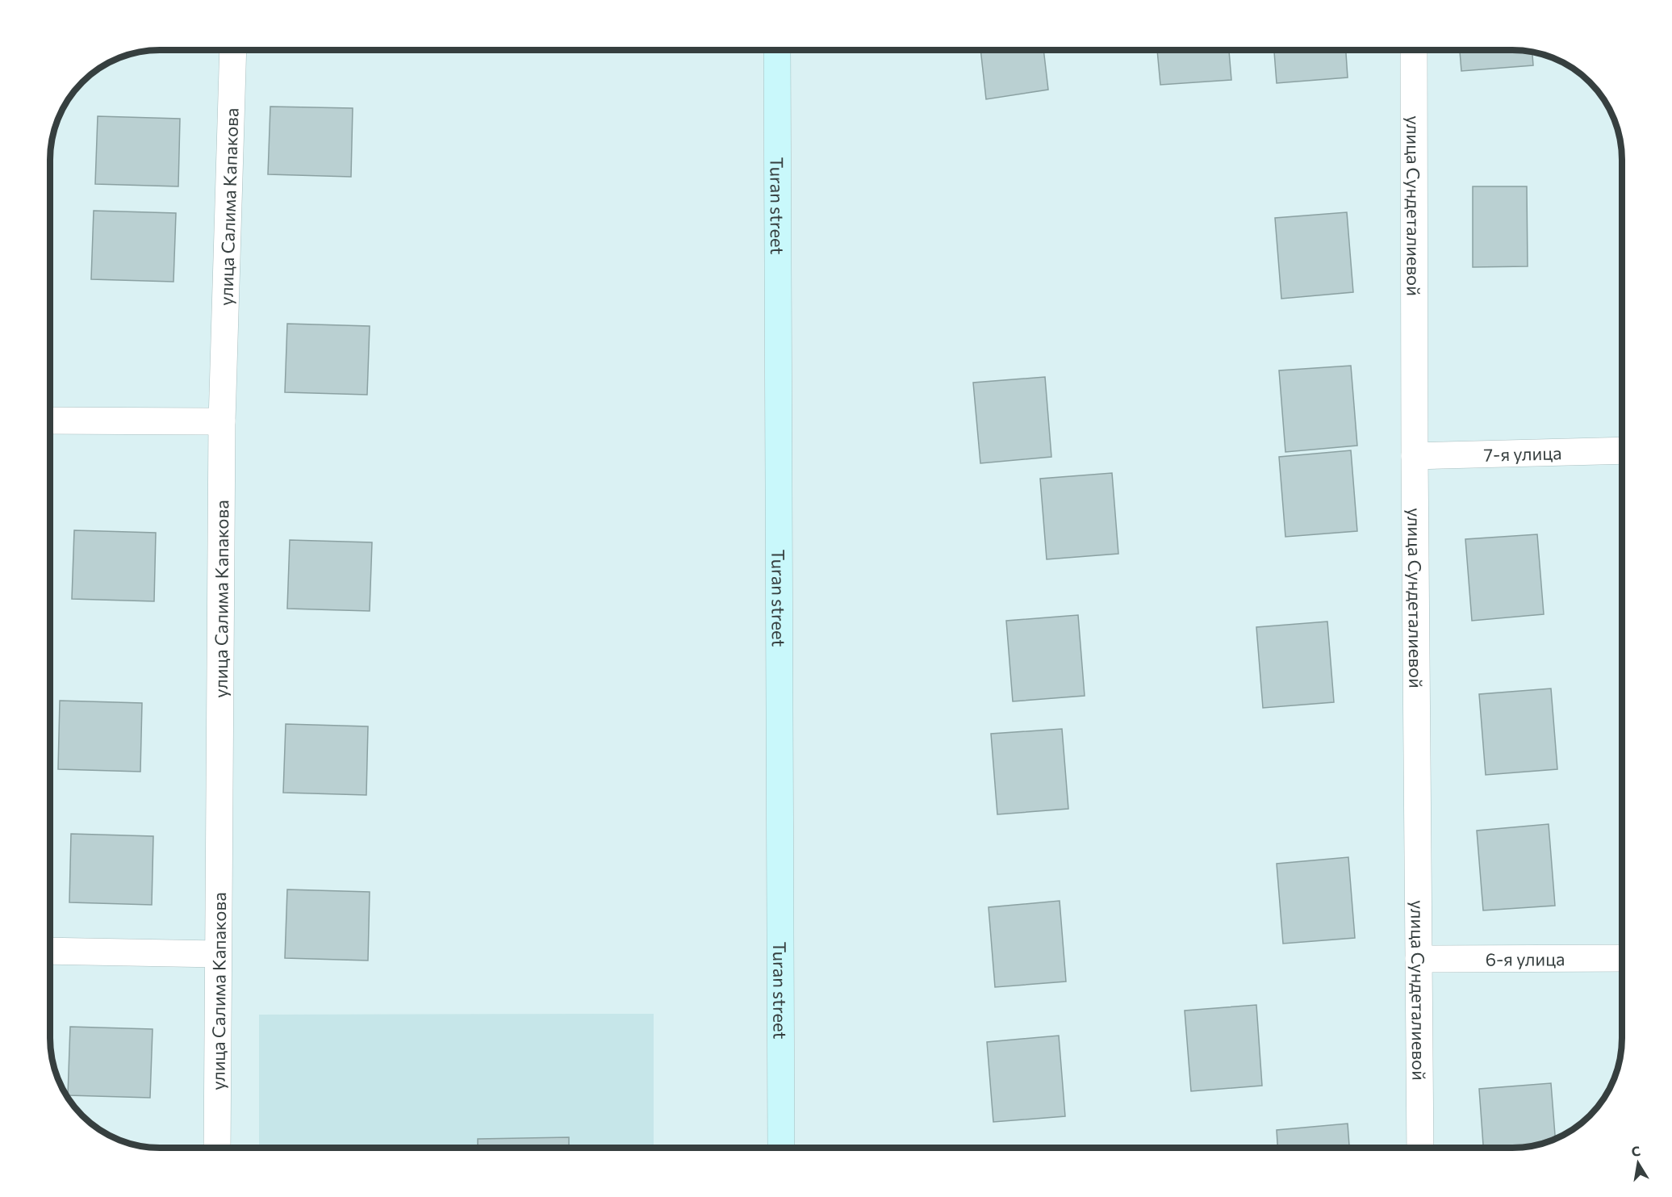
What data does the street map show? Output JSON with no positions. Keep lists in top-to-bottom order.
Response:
{
  "streets": {
    "street": [
      "улица Салима Капакова",
      "Turan street",
      "улица Сундеталиевой",
      "7-я улица",
      "6-я улица"
    ]
  },
  "crossings": [
    ["улица Сундеталиевой", "7-я улица"],
    ["улица Сундеталиевой", "6-я улица"]
  ],
  "north": "top"
}
